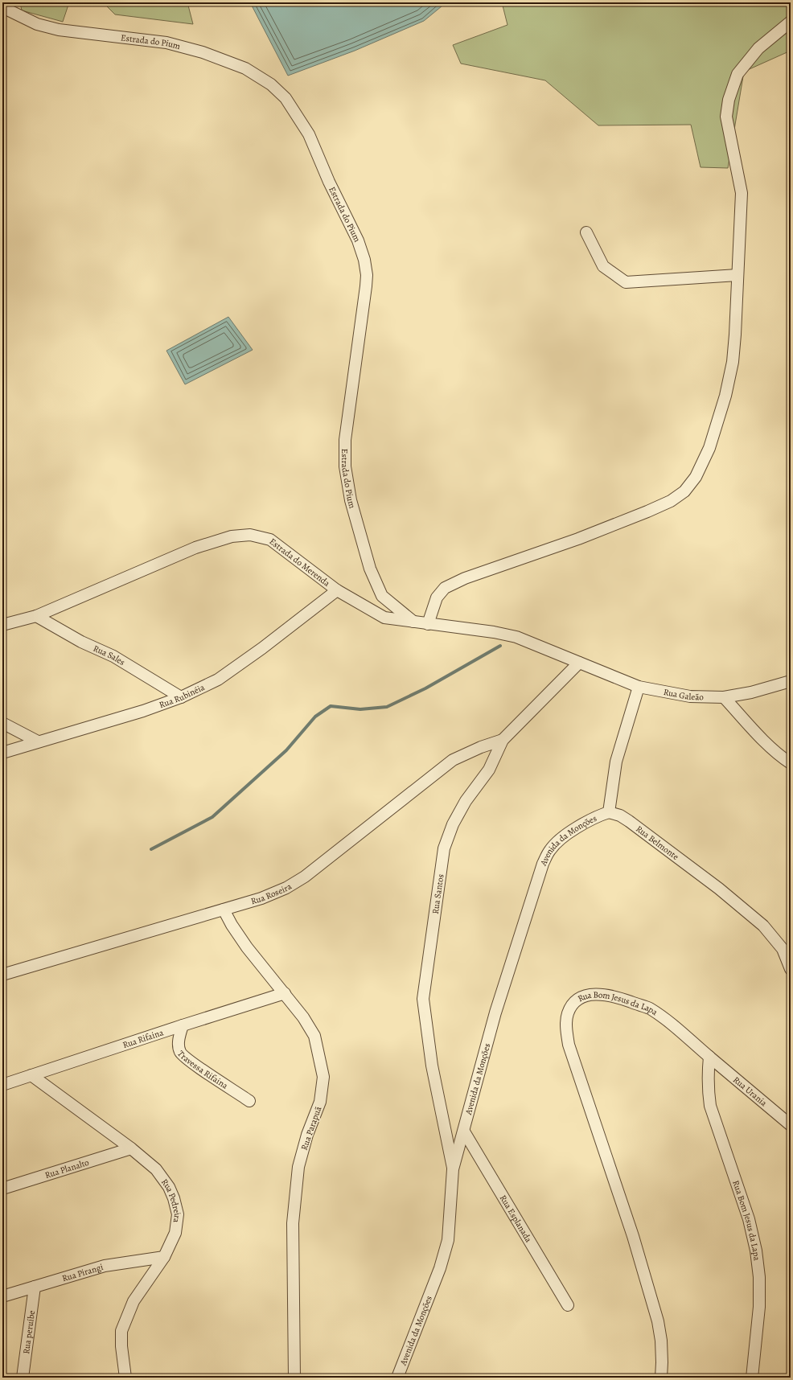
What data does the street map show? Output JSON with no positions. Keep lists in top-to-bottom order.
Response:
{
  "streets": {
    "street": [
      "Estrada do Pium",
      "Estrada do Merenda",
      "Rua Sales",
      "Rua Galeão",
      "Rua Rubinéia",
      "Avenida da Monções",
      "Rua Belmonte",
      "Rua Roseira",
      "Rua Santos",
      "Rua Bom Jesus da Lapa",
      "Rua Rifaina",
      "Travessa Rifaina",
      "Rua Urania",
      "Rua Parapuã",
      "Rua Planalto",
      "Rua Pedreira",
      "Rua Esplanada",
      "Rua Pirangi",
      "Rua peruíbe"
    ]
  },
  "crossings": [
    ["Estrada do Pium", "Estrada do Merenda"],
    ["Estrada do Merenda", "Rua Sales"],
    ["Estrada do Merenda", "Rua Galeão"],
    ["Estrada do Merenda", "Rua Rubinéia"],
    ["Estrada do Merenda", "Rua Santos"],
    ["Rua Sales", "Rua Rubinéia"],
    ["Rua Galeão", "Rua Santos"],
    ["Avenida da Monções", "Rua Belmonte"],
    ["Avenida da Monções", "Rua Santos"],
    ["Avenida da Monções", "Rua Esplanada"],
    ["Rua Roseira", "Rua Santos"],
    ["Rua Roseira", "Rua Parapuã"],
    ["Rua Bom Jesus da Lapa", "Rua Urania"],
    ["Rua Rifaina", "Travessa Rifaina"],
    ["Rua Rifaina", "Rua Parapuã"],
    ["Rua Rifaina", "Rua Pedreira"],
    ["Rua Planalto", "Rua Pedreira"],
    ["Rua Pedreira", "Rua Pirangi"],
    ["Rua Pirangi", "Rua peruíbe"]
  ]
}
